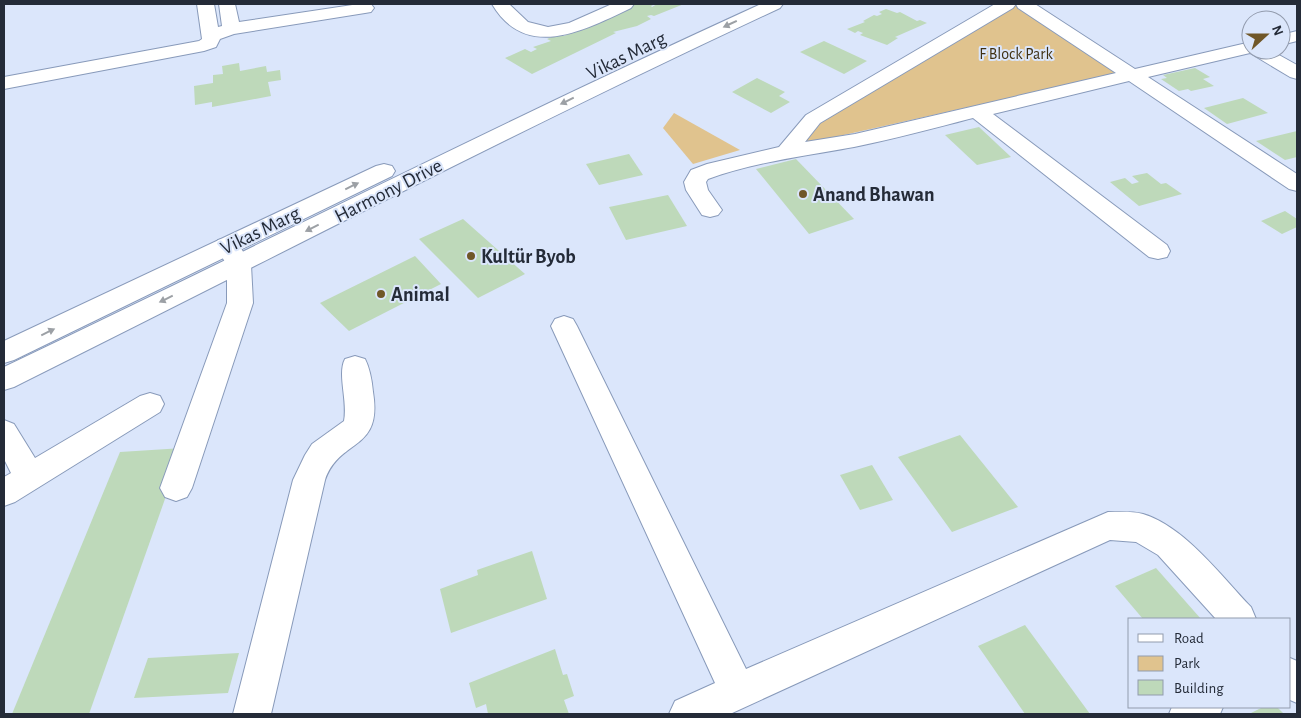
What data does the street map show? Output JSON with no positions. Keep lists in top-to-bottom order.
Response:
{
  "streets": {
    "street": ["Vikas Marg", "Harmony Drive"]
  },
  "crossings": [
    ["Vikas Marg", "Harmony Drive"]
  ],
  "parks": ["F Block Park"],
  "places": ["Anand Bhawan", "Kultür Byob", "Animal"],
  "legend": ["Road", "Park", "Building"],
  "north": "right"
}
